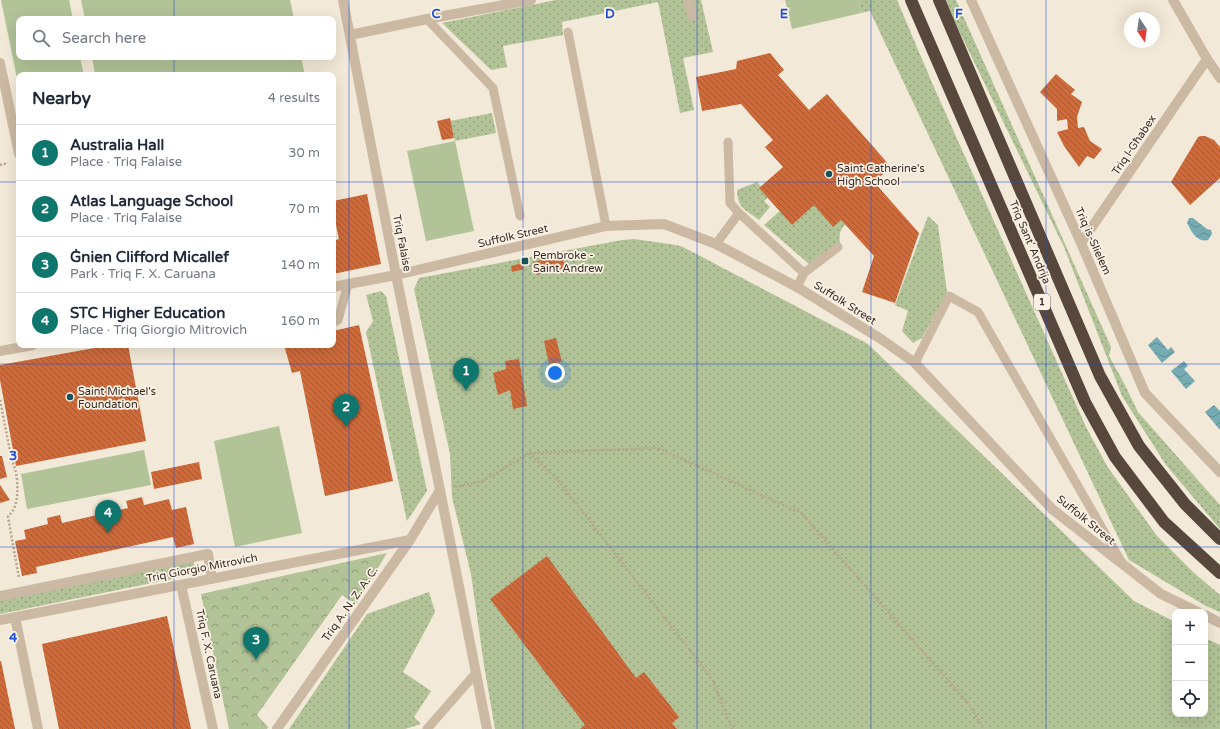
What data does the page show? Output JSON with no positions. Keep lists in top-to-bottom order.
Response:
{
  "streets": {
    "highway": ["Triq Sant' Andrija", "1"],
    "street": [
      "Triq l-Għabex",
      "Suffolk Street",
      "Triq is-Slielem",
      "Triq Falaise",
      "Triq Giorgio Mitrovich",
      "Triq A. N. Z. A. C.",
      "Triq F. X. Caruana"
    ]
  },
  "crossings": [
    ["Triq l-Għabex", "Triq is-Slielem"],
    ["Suffolk Street", "Triq Falaise"],
    ["Triq Falaise", "Triq A. N. Z. A. C."],
    ["Triq Giorgio Mitrovich", "Triq A. N. Z. A. C."],
    ["Triq Giorgio Mitrovich", "Triq F. X. Caruana"]
  ],
  "places": {
    "other": ["Saint Catherine's High School", "Saint Michael's Foundation"],
    "transit": ["Pembroke - Saint Andrew"]
  },
  "north": "bottom",
  "page": {
    "search": "Search here",
    "heading": ["Nearby", "4 results"],
    "list": [
      {
        "mark": "1",
        "name": "Australia Hall",
        "note": "Place · Triq Falaise",
        "value": "30 m"
      },
      {
        "mark": "2",
        "name": "Atlas Language School",
        "note": "Place · Triq Falaise",
        "value": "70 m"
      },
      {
        "mark": "3",
        "name": "Ġnien Clifford Micallef",
        "note": "Park · Triq F. X. Caruana",
        "value": "140 m"
      },
      {
        "mark": "4",
        "name": "STC Higher Education",
        "note": "Place · Triq Giorgio Mitrovich",
        "value": "160 m"
      }
    ],
    "pins": [
      "1",
      "2",
      "4",
      "3"
    ],
    "map_buttons": ["+", "−"]
  },
  "grid": {
    "columns": [
      "C",
      "D",
      "E",
      "F"
    ],
    "rows": ["3", "4"]
  }
}
